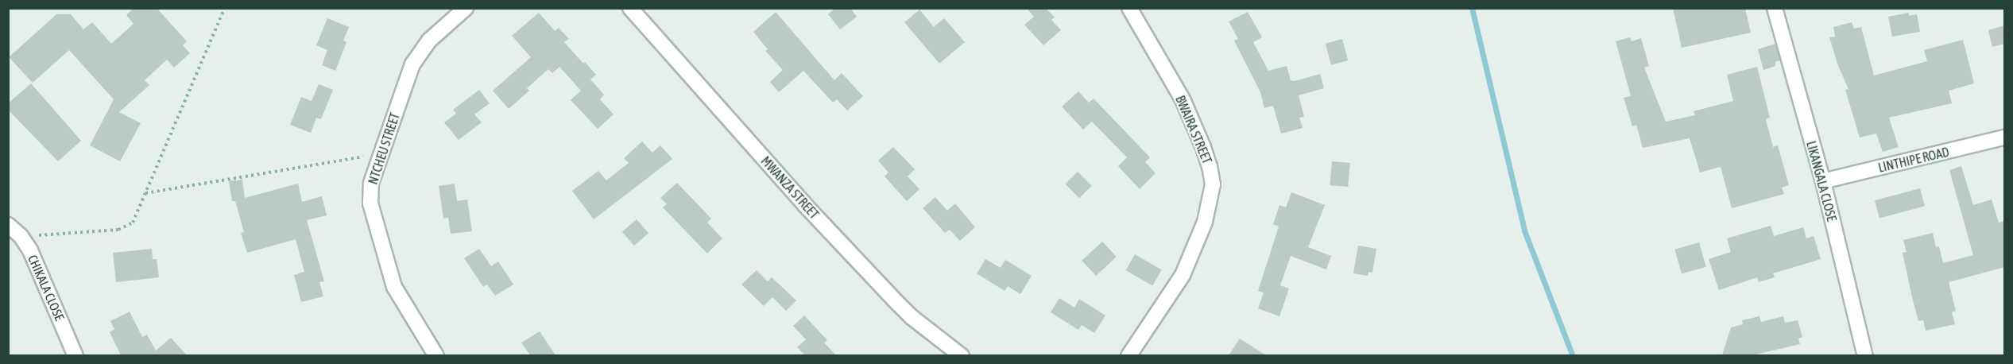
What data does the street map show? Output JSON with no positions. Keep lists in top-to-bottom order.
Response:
{
  "streets": {
    "street": [
      "BWAIRA STREET",
      "NTCHEU STREET",
      "LINTHIPE ROAD",
      "LIKANGALA CLOSE",
      "MWANZA STREET",
      "CHIKALA CLOSE"
    ]
  },
  "crossings": [
    ["LINTHIPE ROAD", "LIKANGALA CLOSE"]
  ]
}
